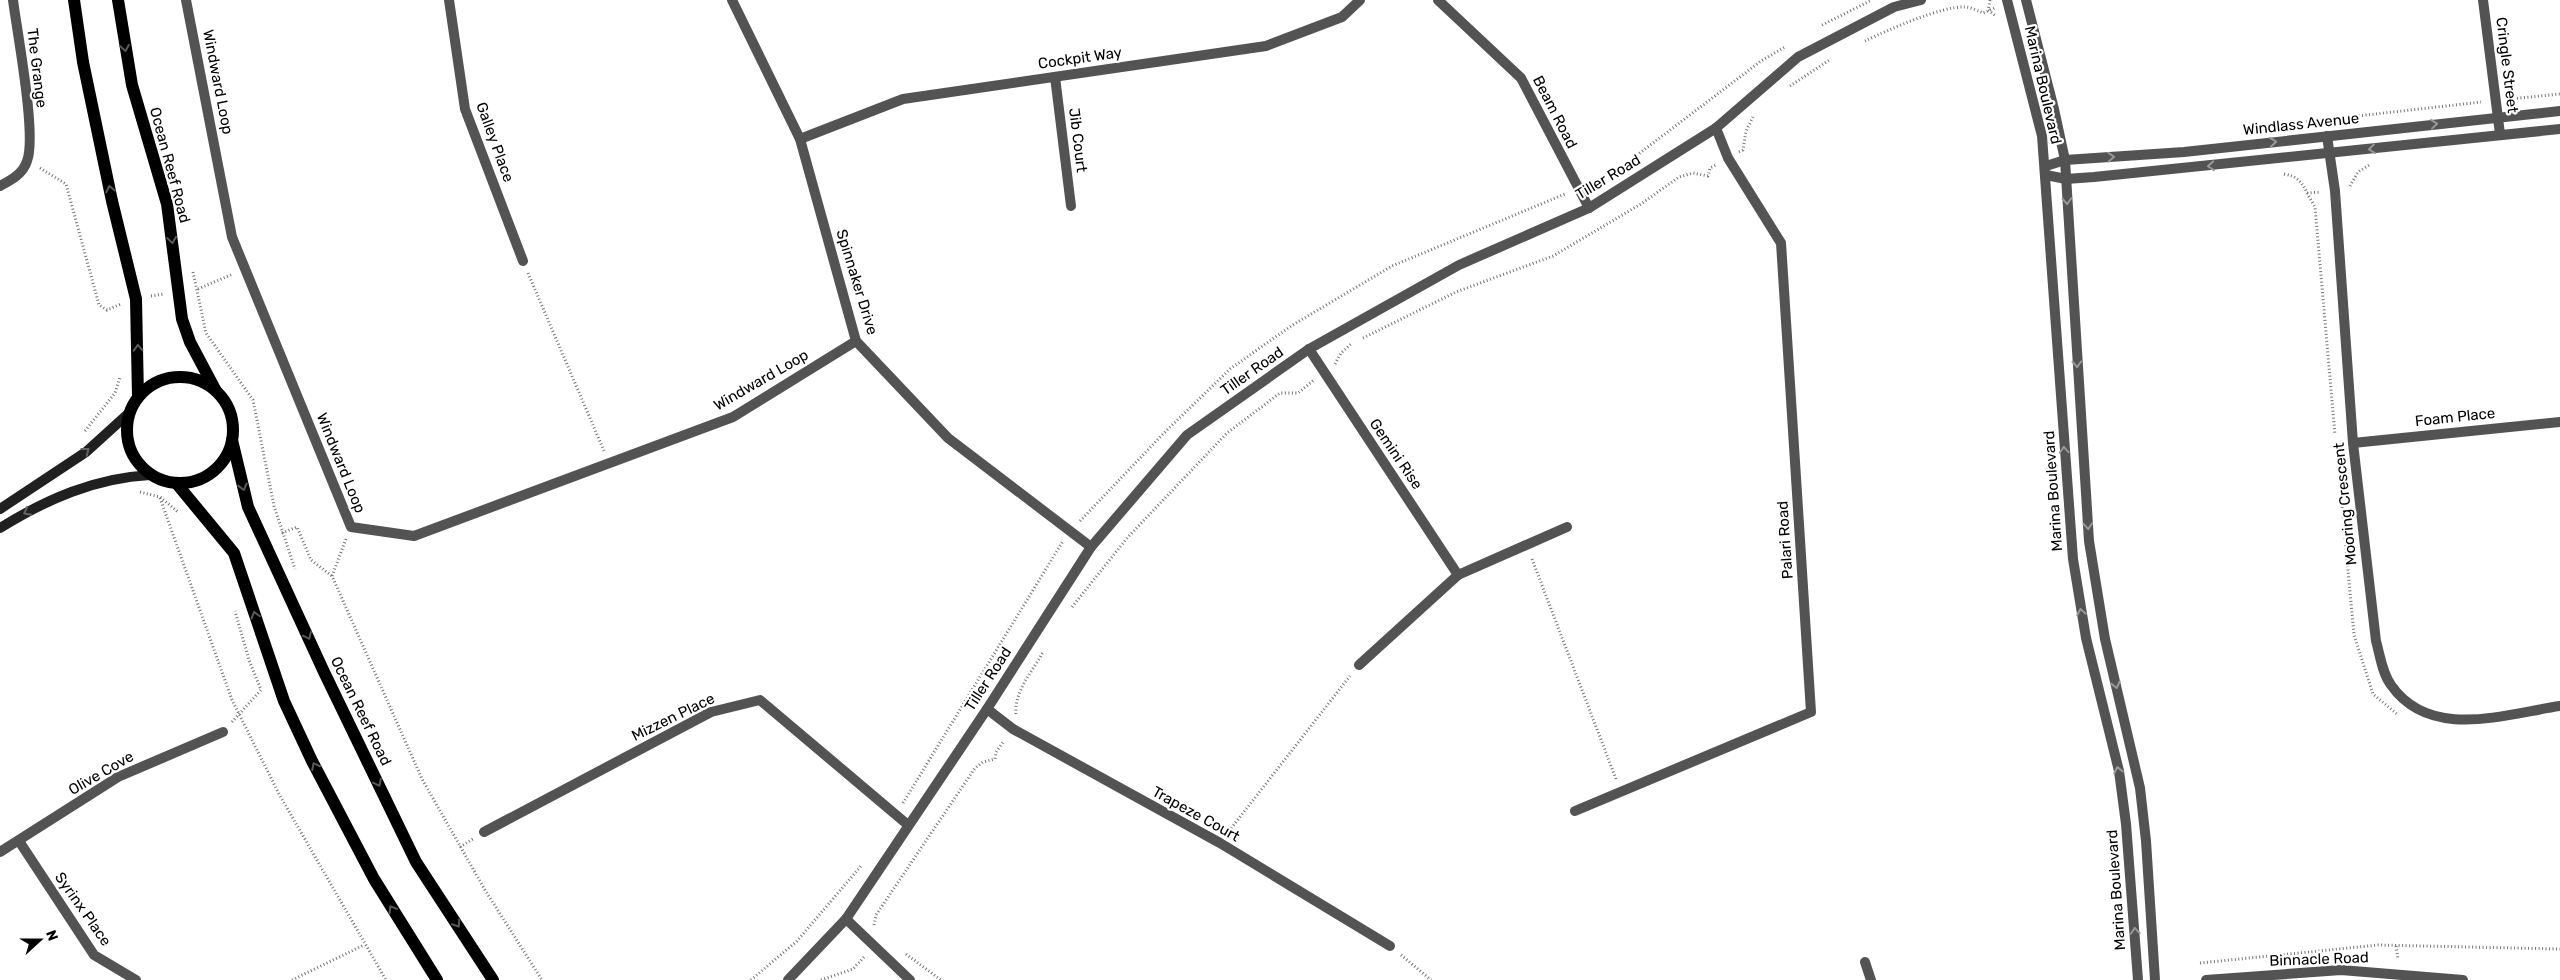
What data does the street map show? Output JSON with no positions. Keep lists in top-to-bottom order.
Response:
{
  "streets": {
    "main road": ["Ocean Reef Road"],
    "street": [
      "Cockpit Way",
      "Cringle Street",
      "The Grange",
      "Windward Loop",
      "Marina Boulevard",
      "Beam Road",
      "Windlass Avenue",
      "Jib Court",
      "Galley Place",
      "Tiller Road",
      "Spinnaker Drive",
      "Foam Place",
      "Gemini Rise",
      "Mooring Crescent",
      "Palari Road",
      "Mizzen Place",
      "Olive Cove",
      "Trapeze Court",
      "Syrinx Place",
      "Binnacle Road"
    ]
  },
  "crossings": [
    ["Cockpit Way", "Jib Court"],
    ["Cockpit Way", "Spinnaker Drive"],
    ["Cringle Street", "Windlass Avenue"],
    ["Windward Loop", "Spinnaker Drive"],
    ["Marina Boulevard", "Windlass Avenue"],
    ["Beam Road", "Tiller Road"],
    ["Windlass Avenue", "Mooring Crescent"],
    ["Tiller Road", "Spinnaker Drive"],
    ["Tiller Road", "Gemini Rise"],
    ["Tiller Road", "Palari Road"],
    ["Tiller Road", "Mizzen Place"],
    ["Tiller Road", "Trapeze Court"],
    ["Foam Place", "Mooring Crescent"],
    ["Olive Cove", "Syrinx Place"]
  ],
  "north": "right"
}
